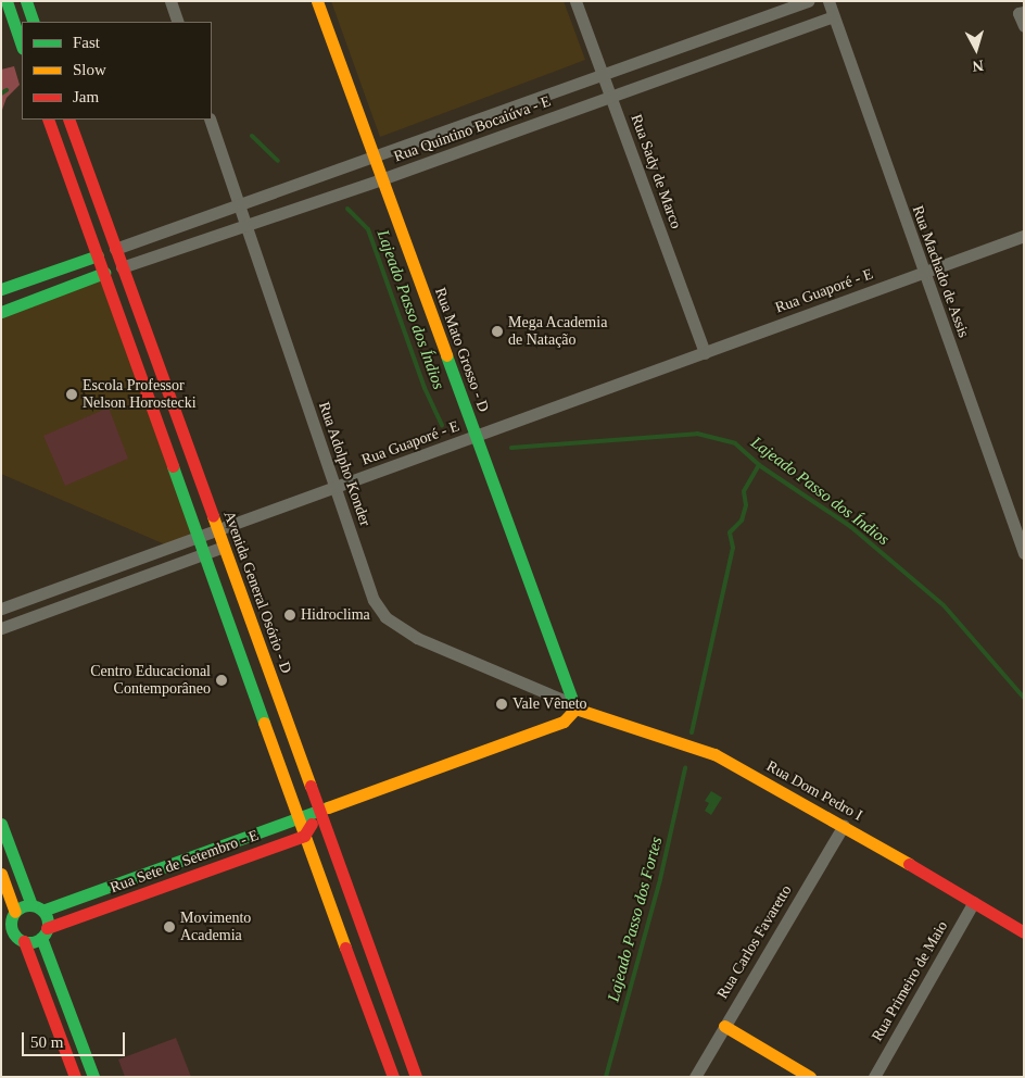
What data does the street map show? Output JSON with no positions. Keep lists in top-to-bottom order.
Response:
{
  "streets": {
    "street": [
      "Rua Quintino Bocaiúva - E",
      "Rua Sady de Marco",
      "Rua Machado de Assis",
      "Rua Guaporé - E",
      "Rua Mato Grosso - D",
      "Rua Adolpho Konder",
      "Avenida General Osório - D",
      "Rua Dom Pedro I",
      "Rua Sete de Setembro - E",
      "Rua Carlos Favaretto",
      "Rua Primeiro de Maio"
    ]
  },
  "crossings": [
    ["Rua Quintino Bocaiúva - E", "Rua Sady de Marco"],
    ["Rua Quintino Bocaiúva - E", "Rua Machado de Assis"],
    ["Rua Quintino Bocaiúva - E", "Rua Mato Grosso - D"],
    ["Rua Quintino Bocaiúva - E", "Rua Adolpho Konder"],
    ["Rua Quintino Bocaiúva - E", "Avenida General Osório - D"],
    ["Rua Sady de Marco", "Rua Guaporé - E"],
    ["Rua Machado de Assis", "Rua Guaporé - E"],
    ["Rua Guaporé - E", "Rua Mato Grosso - D"],
    ["Rua Guaporé - E", "Rua Adolpho Konder"],
    ["Rua Guaporé - E", "Avenida General Osório - D"],
    ["Rua Mato Grosso - D", "Rua Adolpho Konder"],
    ["Rua Mato Grosso - D", "Rua Dom Pedro I"],
    ["Rua Mato Grosso - D", "Rua Sete de Setembro - E"],
    ["Rua Adolpho Konder", "Rua Dom Pedro I"],
    ["Rua Adolpho Konder", "Rua Sete de Setembro - E"],
    ["Avenida General Osório - D", "Rua Sete de Setembro - E"],
    ["Rua Dom Pedro I", "Rua Sete de Setembro - E"],
    ["Rua Dom Pedro I", "Rua Carlos Favaretto"],
    ["Rua Dom Pedro I", "Rua Primeiro de Maio"]
  ],
  "water": ["Lajeado Passo dos Índios", "Lajeado Passo dos Fortes"],
  "places": [
    "Mega Academia de Natação",
    "Escola Professor Nelson Horostecki",
    "Hidroclima",
    "Centro Educacional Contemporâneo",
    "Vale Vêneto",
    "Movimento Academia"
  ],
  "legend": ["Fast", "Slow", "Jam"],
  "scale_bar": "50 m",
  "north": "bottom"
}
